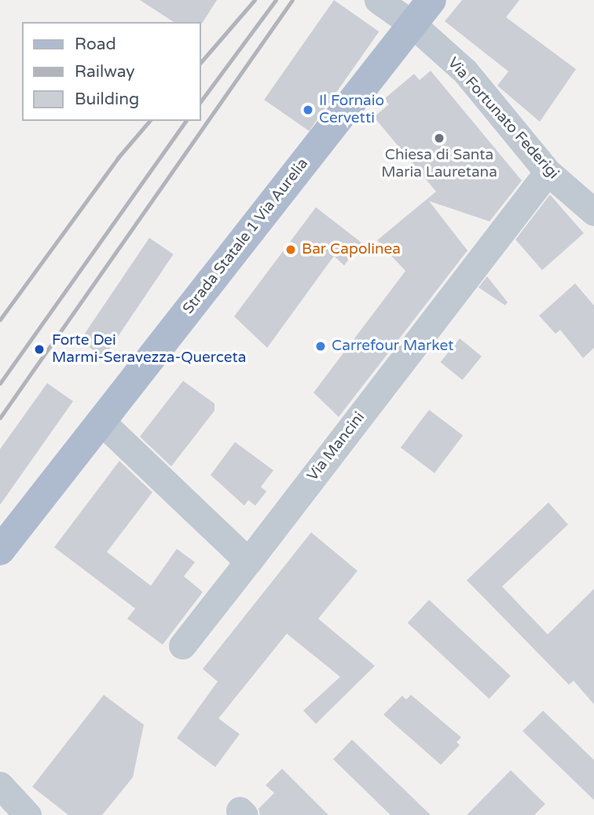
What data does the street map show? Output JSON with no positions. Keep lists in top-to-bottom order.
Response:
{
  "streets": {
    "main road": ["Strada Statale 1 Via Aurelia"],
    "street": ["Via Fortunato Federigi", "Via Mancini"]
  },
  "crossings": [
    ["Via Fortunato Federigi", "Strada Statale 1 Via Aurelia"],
    ["Via Fortunato Federigi", "Via Mancini"]
  ],
  "places": [
    "Il Fornaio Cervetti",
    "Chiesa di Santa Maria Lauretana",
    "Bar Capolinea",
    "Carrefour Market",
    "Forte Dei Marmi-Seravezza-Querceta"
  ],
  "legend": ["Road", "Railway", "Building"]
}
